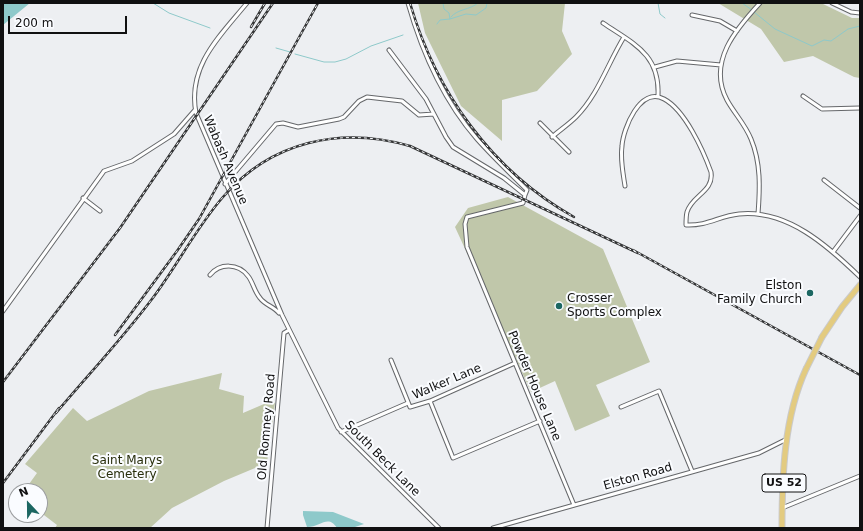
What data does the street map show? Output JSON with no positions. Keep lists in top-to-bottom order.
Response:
{
  "streets": {
    "main road": ["US 52"],
    "street": [
      "Wabash Avenue",
      "Walker Lane",
      "Powder House Lane",
      "Old Romney Road",
      "South Beck Lane",
      "Elston Road"
    ]
  },
  "crossings": [
    ["Wabash Avenue", "Old Romney Road"],
    ["Wabash Avenue", "South Beck Lane"],
    ["Walker Lane", "Powder House Lane"],
    ["Powder House Lane", "Elston Road"],
    ["Old Romney Road", "South Beck Lane"],
    ["Elston Road", "US 52"]
  ],
  "parks": ["Saint Marys Cemetery"],
  "places": ["Elston Family Church", "Crosser Sports Complex"],
  "scale_bar": "200 m",
  "north": "top"
}
